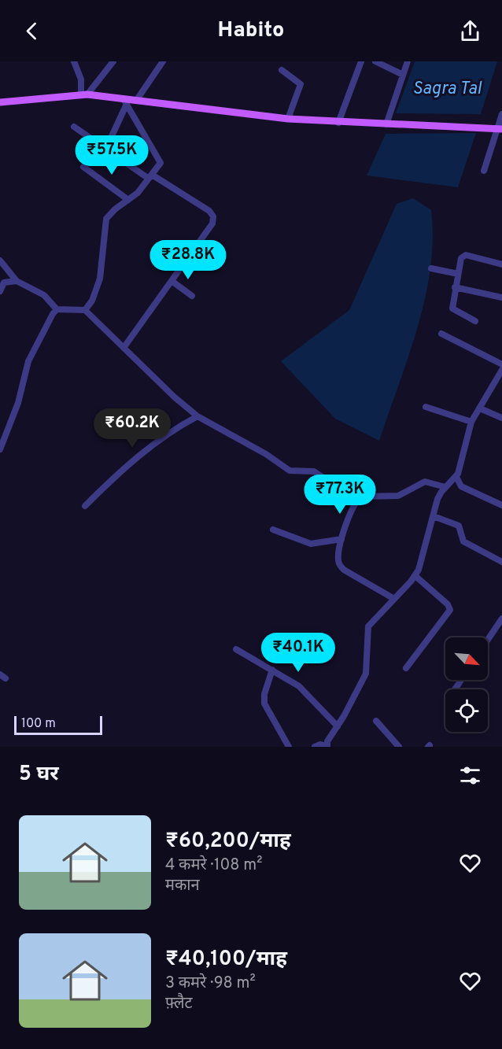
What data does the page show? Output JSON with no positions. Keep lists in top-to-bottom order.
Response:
{
  "water": ["Sagra Tal"],
  "scale_bar": "100 m",
  "north": "bottom right",
  "page": {
    "header": "Habito",
    "price": [
      "₹57.5K",
      "₹28.8K",
      "₹60.2K",
      "₹77.3K",
      "₹40.1K"
    ],
    "scale": "100 m",
    "heading": "5 घर",
    "list": [
      {
        "name": "₹60,200/माह",
        "note": "4 कमरे · 108 m² · मकान"
      },
      {
        "name": "₹40,100/माह",
        "note": "3 कमरे · 98 m² · फ़्लैट"
      }
    ]
  }
}
